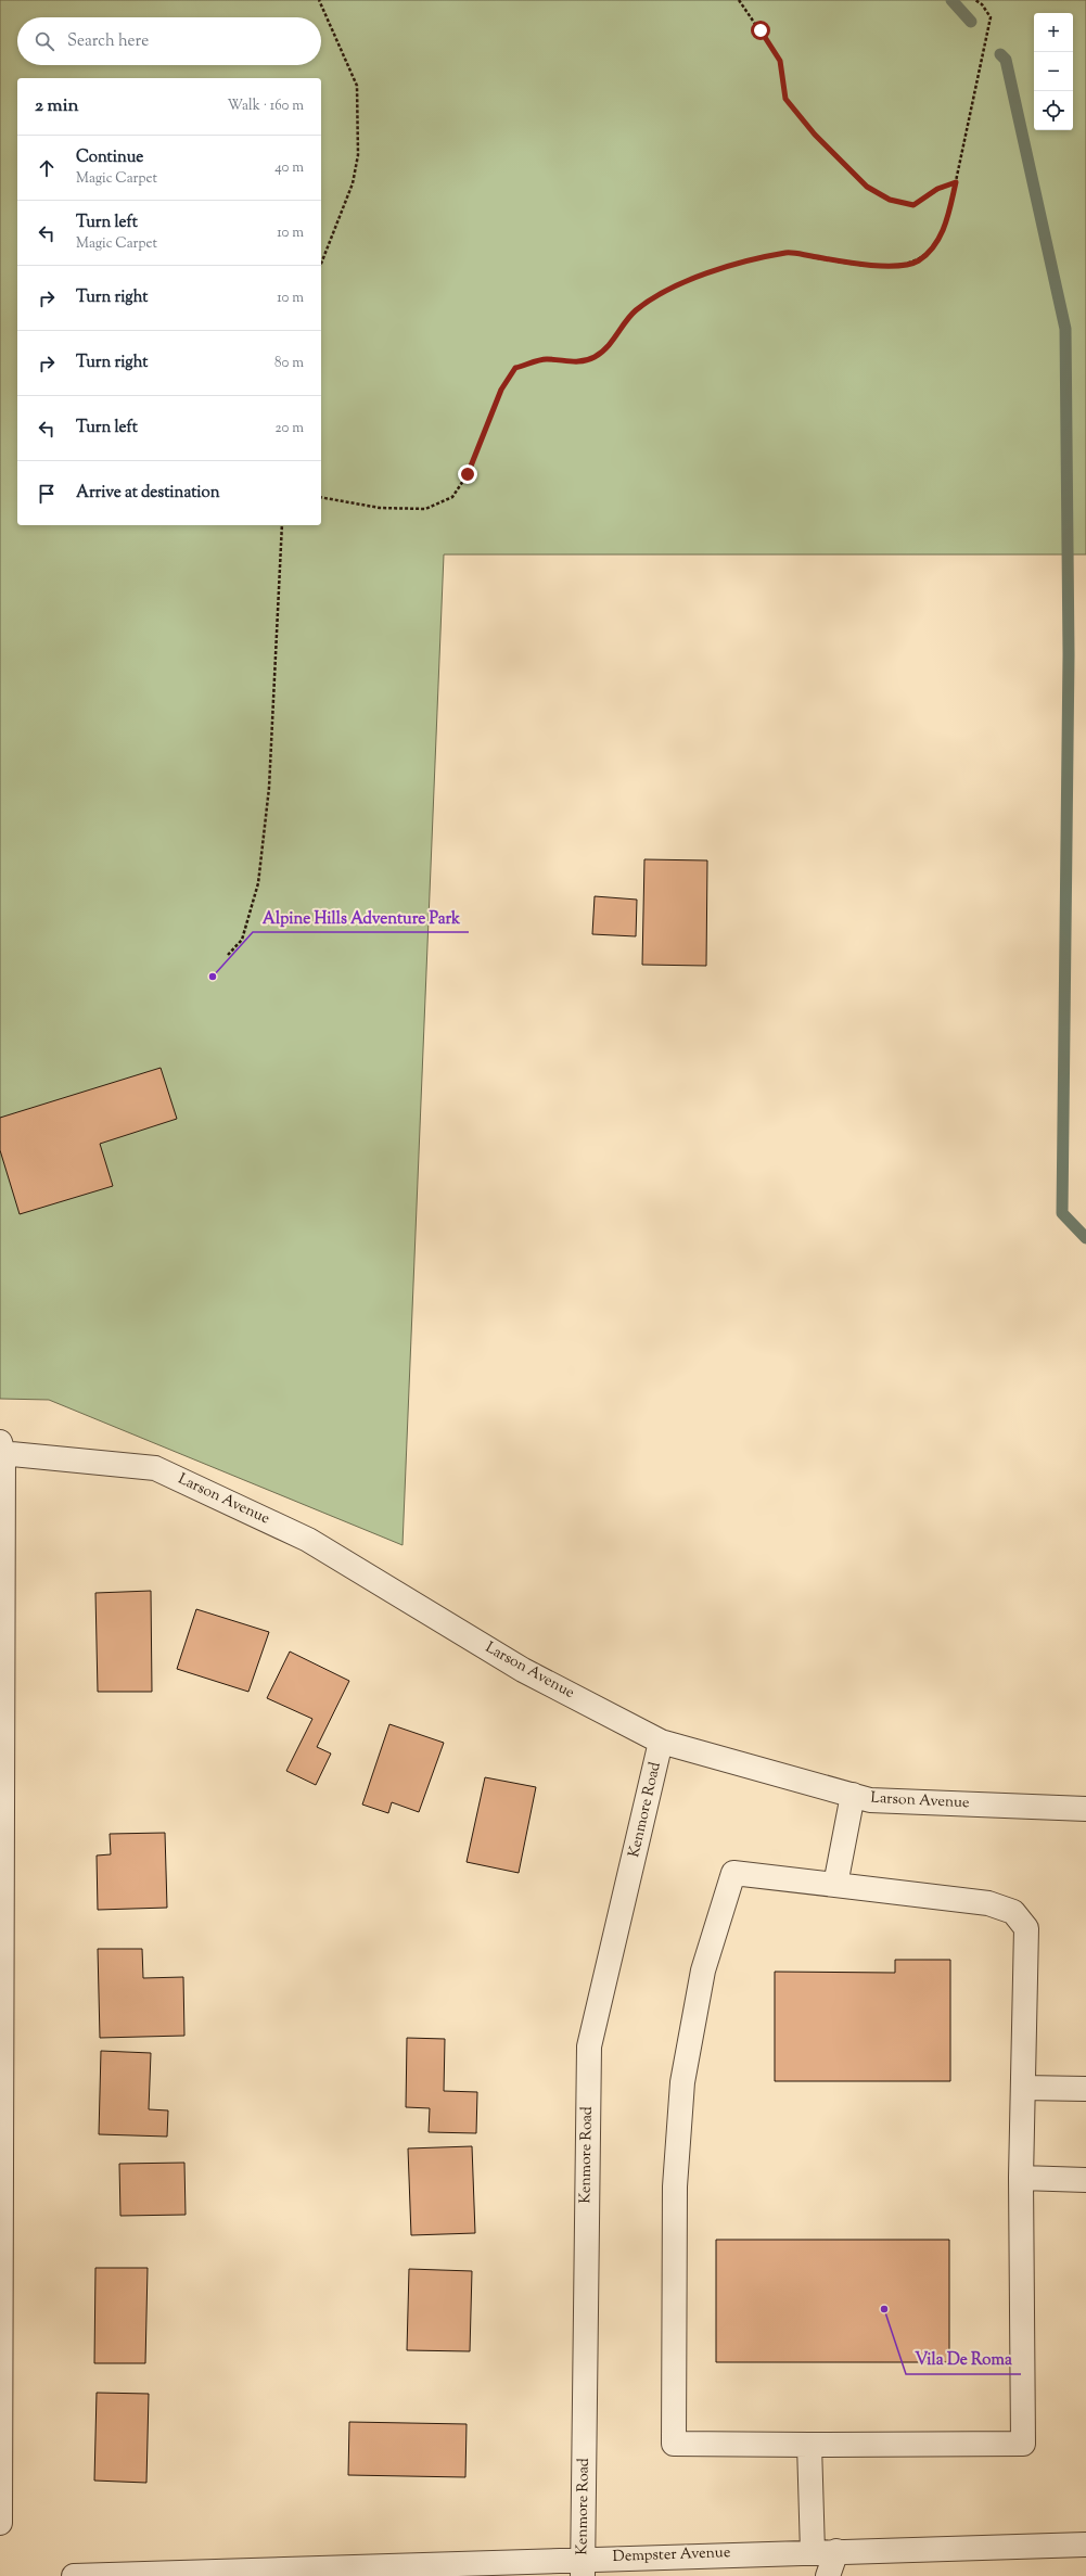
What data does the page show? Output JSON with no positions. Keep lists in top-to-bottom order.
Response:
{
  "streets": {
    "street": ["Larson Avenue", "Kenmore Road", "Dempster Avenue"]
  },
  "crossings": [
    ["Larson Avenue", "Kenmore Road"],
    ["Kenmore Road", "Dempster Avenue"]
  ],
  "places": ["Alpine Hills Adventure Park", "Vila De Roma"],
  "page": {
    "map_buttons": ["+", "−"],
    "search": "Search here",
    "heading": ["2 min", "Walk · 160 m"],
    "list": [
      ["Continue", "Magic Carpet", "40 m"],
      ["Turn left", "Magic Carpet", "10 m"],
      ["Turn right", "10 m"],
      ["Turn right", "80 m"],
      ["Turn left", "20 m"],
      "Arrive at destination"
    ]
  }
}
